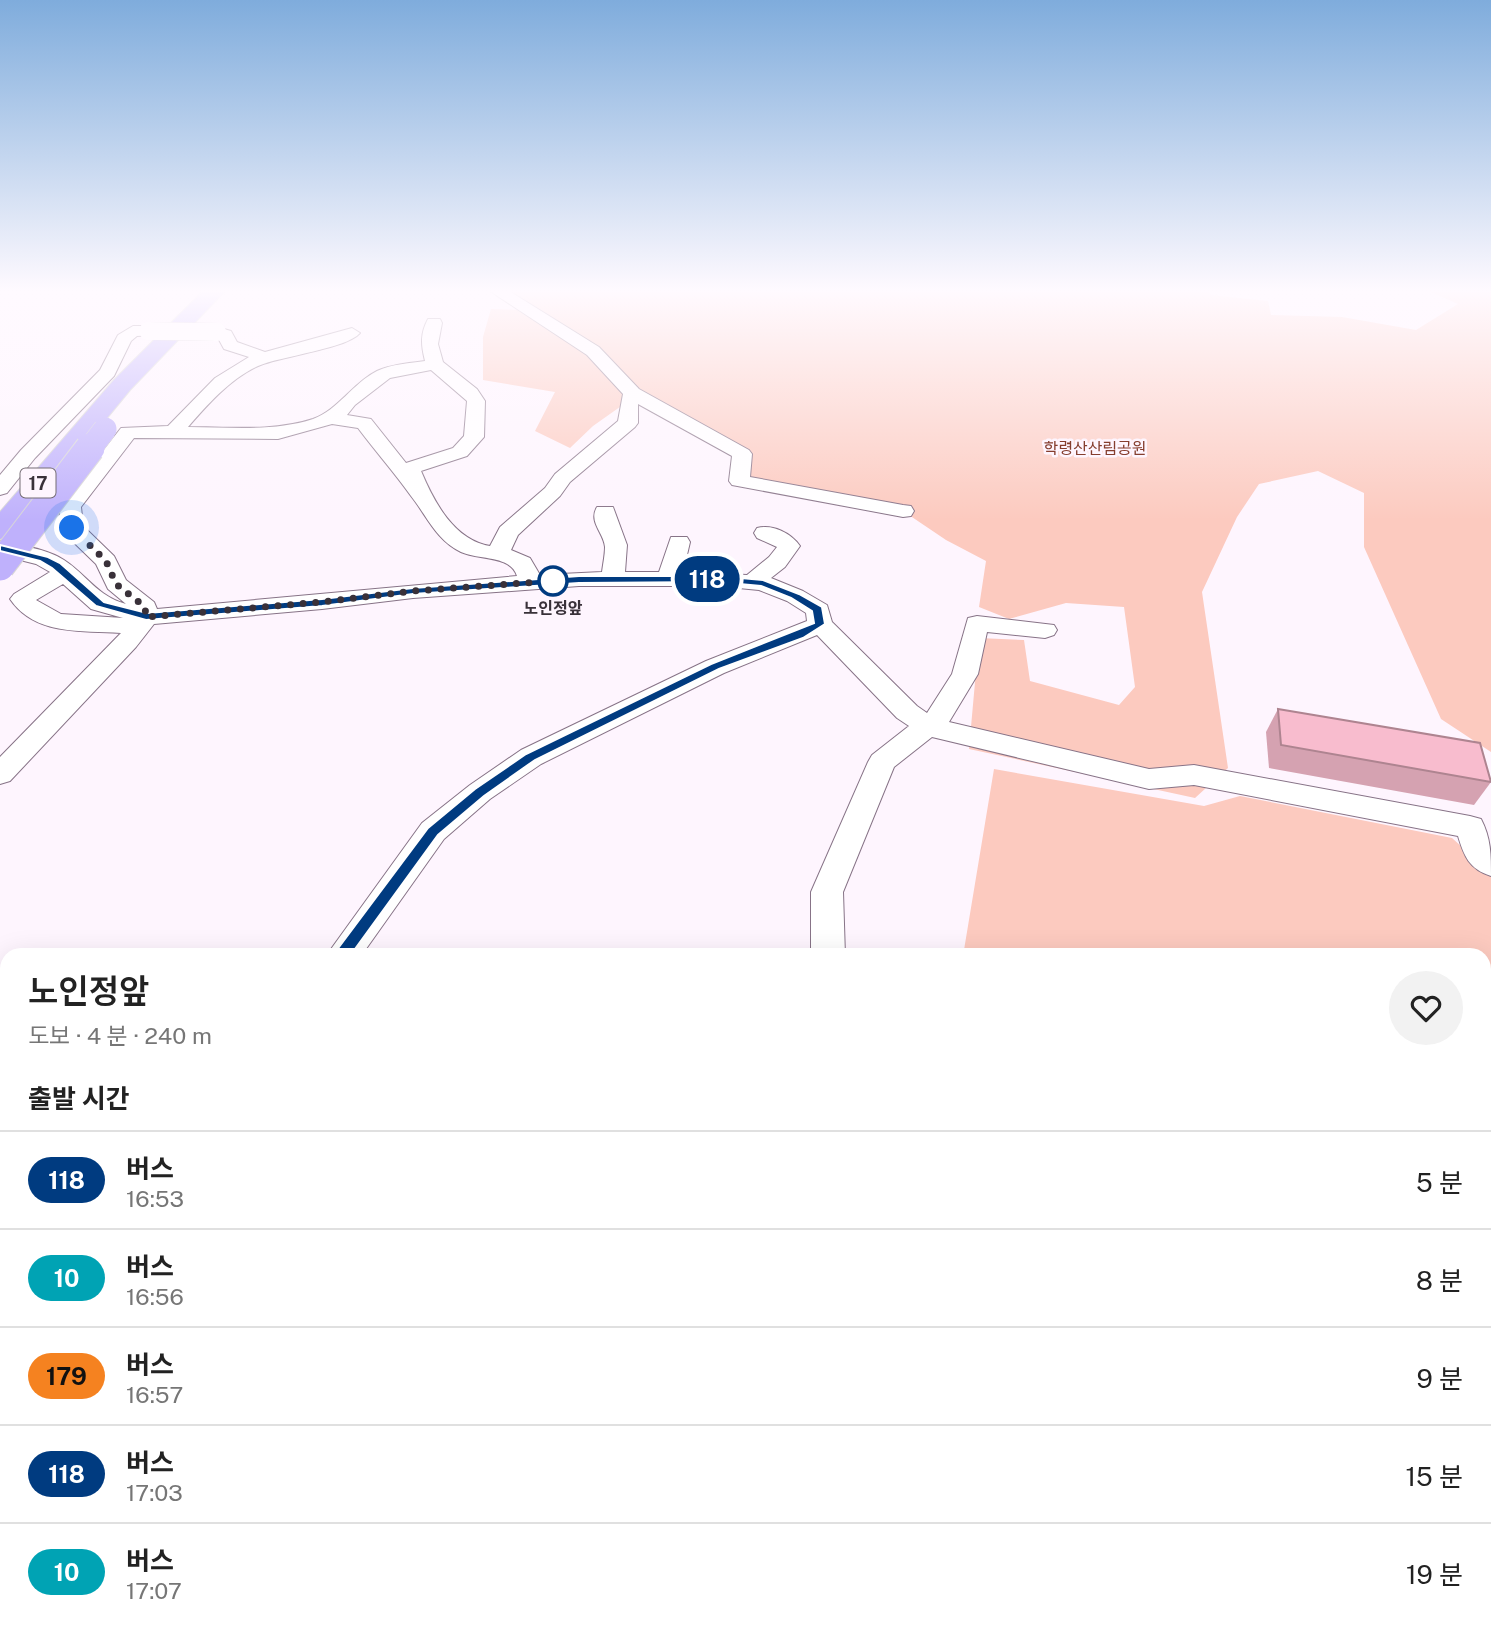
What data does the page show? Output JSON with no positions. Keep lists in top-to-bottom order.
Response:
{
  "streets": {
    "highway": ["17"]
  },
  "parks": ["학령산산림공원"],
  "places": ["노인정앞"],
  "lines": ["bus line 118"],
  "page": {
    "on_map": "118",
    "heading": [
      ["노인정앞", "도보 · 4 분 · 240 m"],
      "출발 시간"
    ],
    "list": [
      {
        "mark": "118",
        "name": "버스",
        "note": "16:53",
        "value": "5 분"
      },
      {
        "mark": "10",
        "name": "버스",
        "note": "16:56",
        "value": "8 분"
      },
      {
        "mark": "179",
        "name": "버스",
        "note": "16:57",
        "value": "9 분"
      },
      {
        "mark": "118",
        "name": "버스",
        "note": "17:03",
        "value": "15 분"
      },
      {
        "mark": "10",
        "name": "버스",
        "note": "17:07",
        "value": "19 분"
      }
    ]
  }
}
